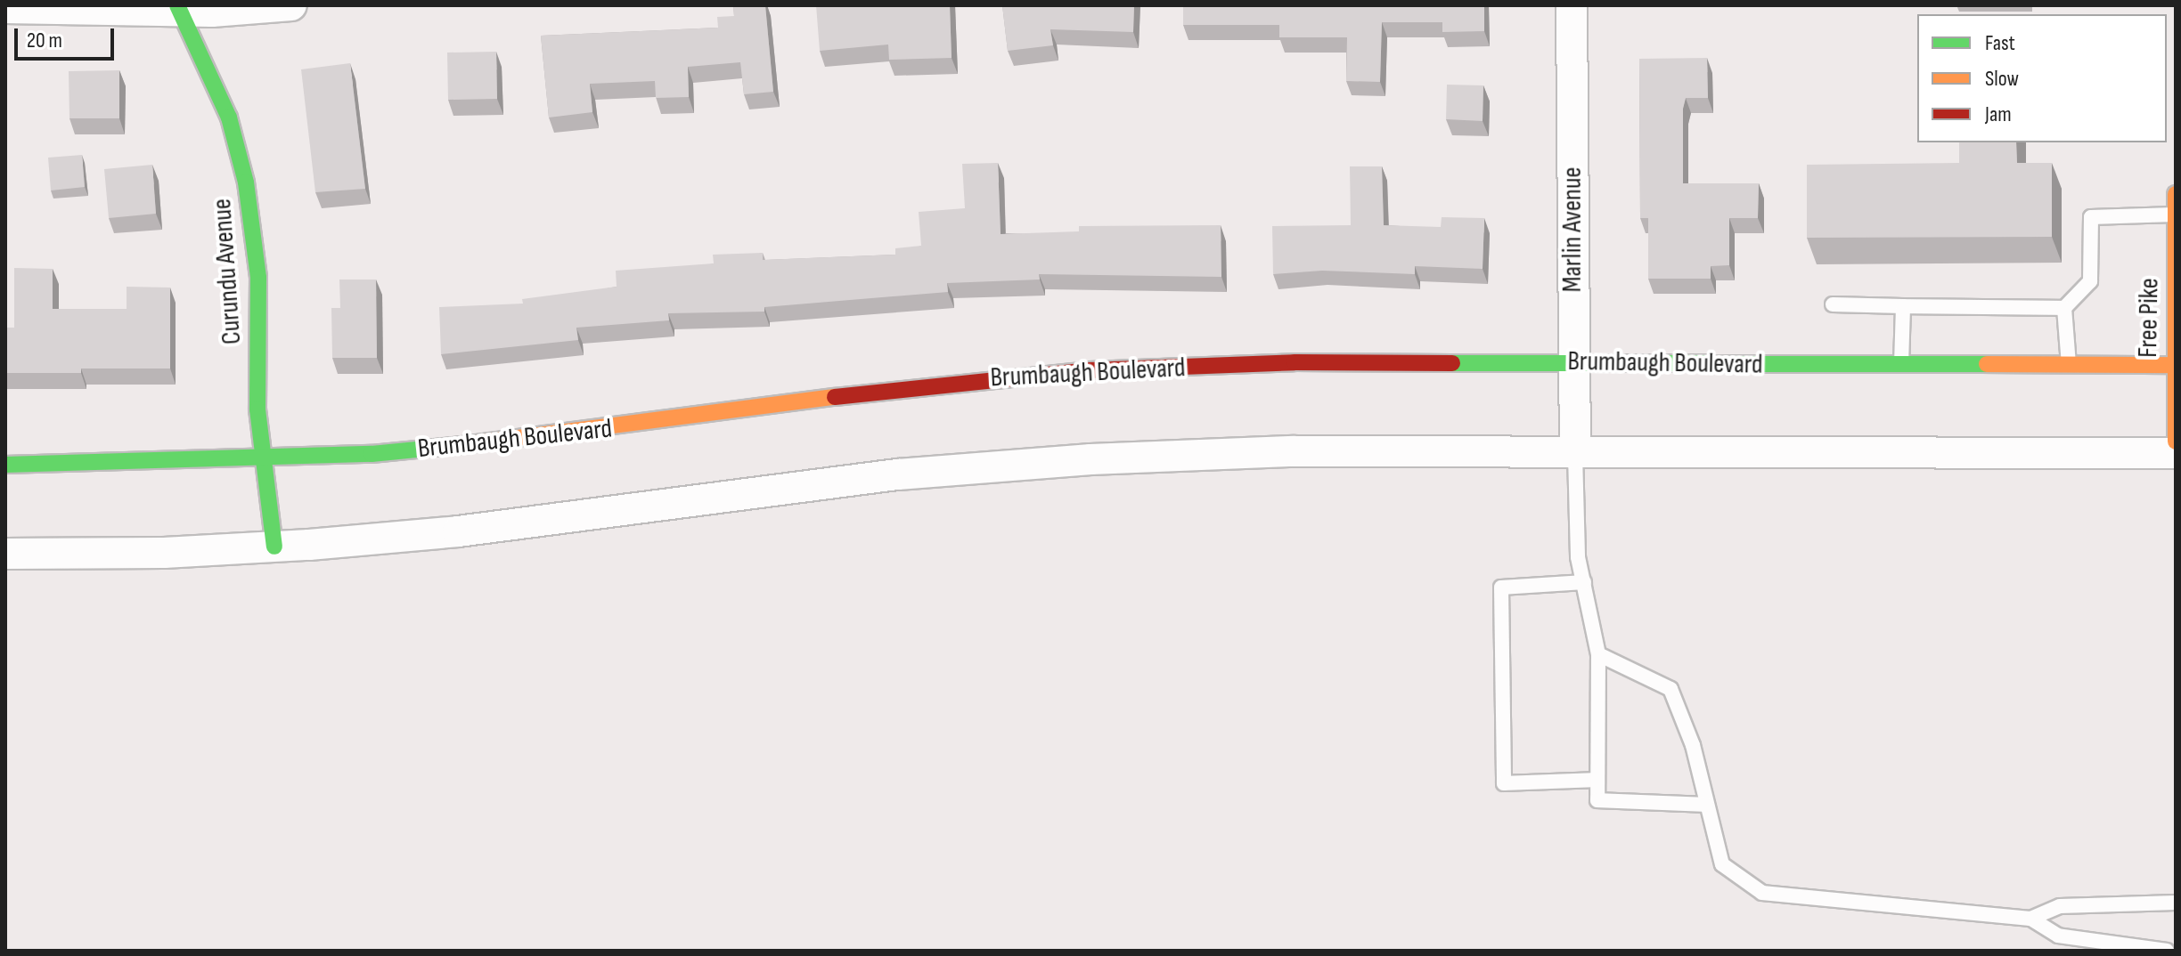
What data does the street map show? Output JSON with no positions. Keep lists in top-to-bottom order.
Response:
{
  "streets": {
    "street": [
      "Marlin Avenue",
      "Curundu Avenue",
      "Free Pike",
      "Brumbaugh Boulevard"
    ]
  },
  "crossings": [
    ["Marlin Avenue", "Brumbaugh Boulevard"],
    ["Curundu Avenue", "Brumbaugh Boulevard"],
    ["Free Pike", "Brumbaugh Boulevard"]
  ],
  "legend": ["Fast", "Slow", "Jam"],
  "scale_bar": "20 m"
}
